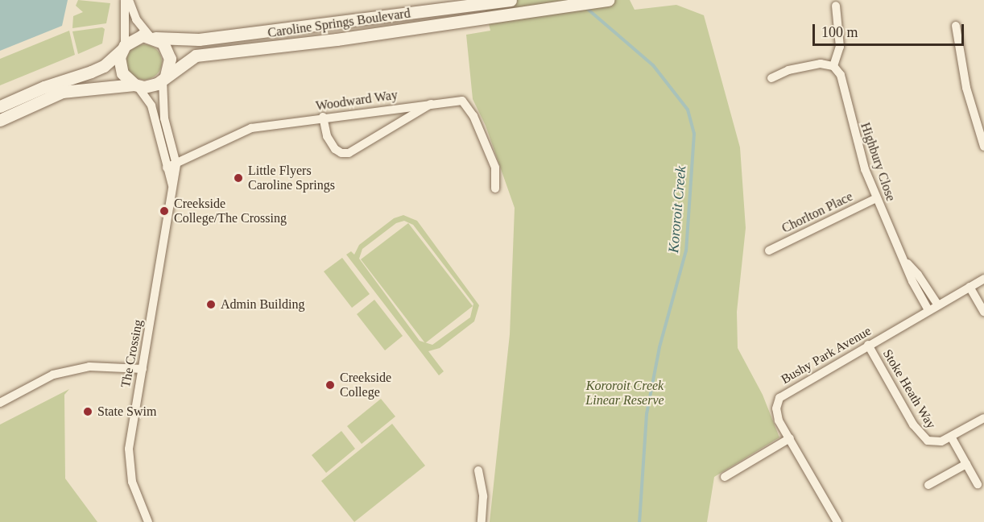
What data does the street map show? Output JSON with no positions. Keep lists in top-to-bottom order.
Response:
{
  "streets": {
    "main road": ["Caroline Springs Boulevard"],
    "street": [
      "Woodward Way",
      "Highbury Close",
      "Chorlton Place",
      "The Crossing",
      "Bushy Park Avenue",
      "Stoke Heath Way"
    ]
  },
  "crossings": [
    ["Caroline Springs Boulevard", "The Crossing"],
    ["Woodward Way", "The Crossing"],
    ["Highbury Close", "Chorlton Place"],
    ["Highbury Close", "Bushy Park Avenue"],
    ["Bushy Park Avenue", "Stoke Heath Way"]
  ],
  "water": ["Kororoit Creek"],
  "parks": ["Kororoit Creek Linear Reserve"],
  "places": [
    "Little Flyers Caroline Springs",
    "Creekside College/The Crossing",
    "Admin Building",
    "Creekside College",
    "State Swim"
  ],
  "scale_bar": "100 m"
}
